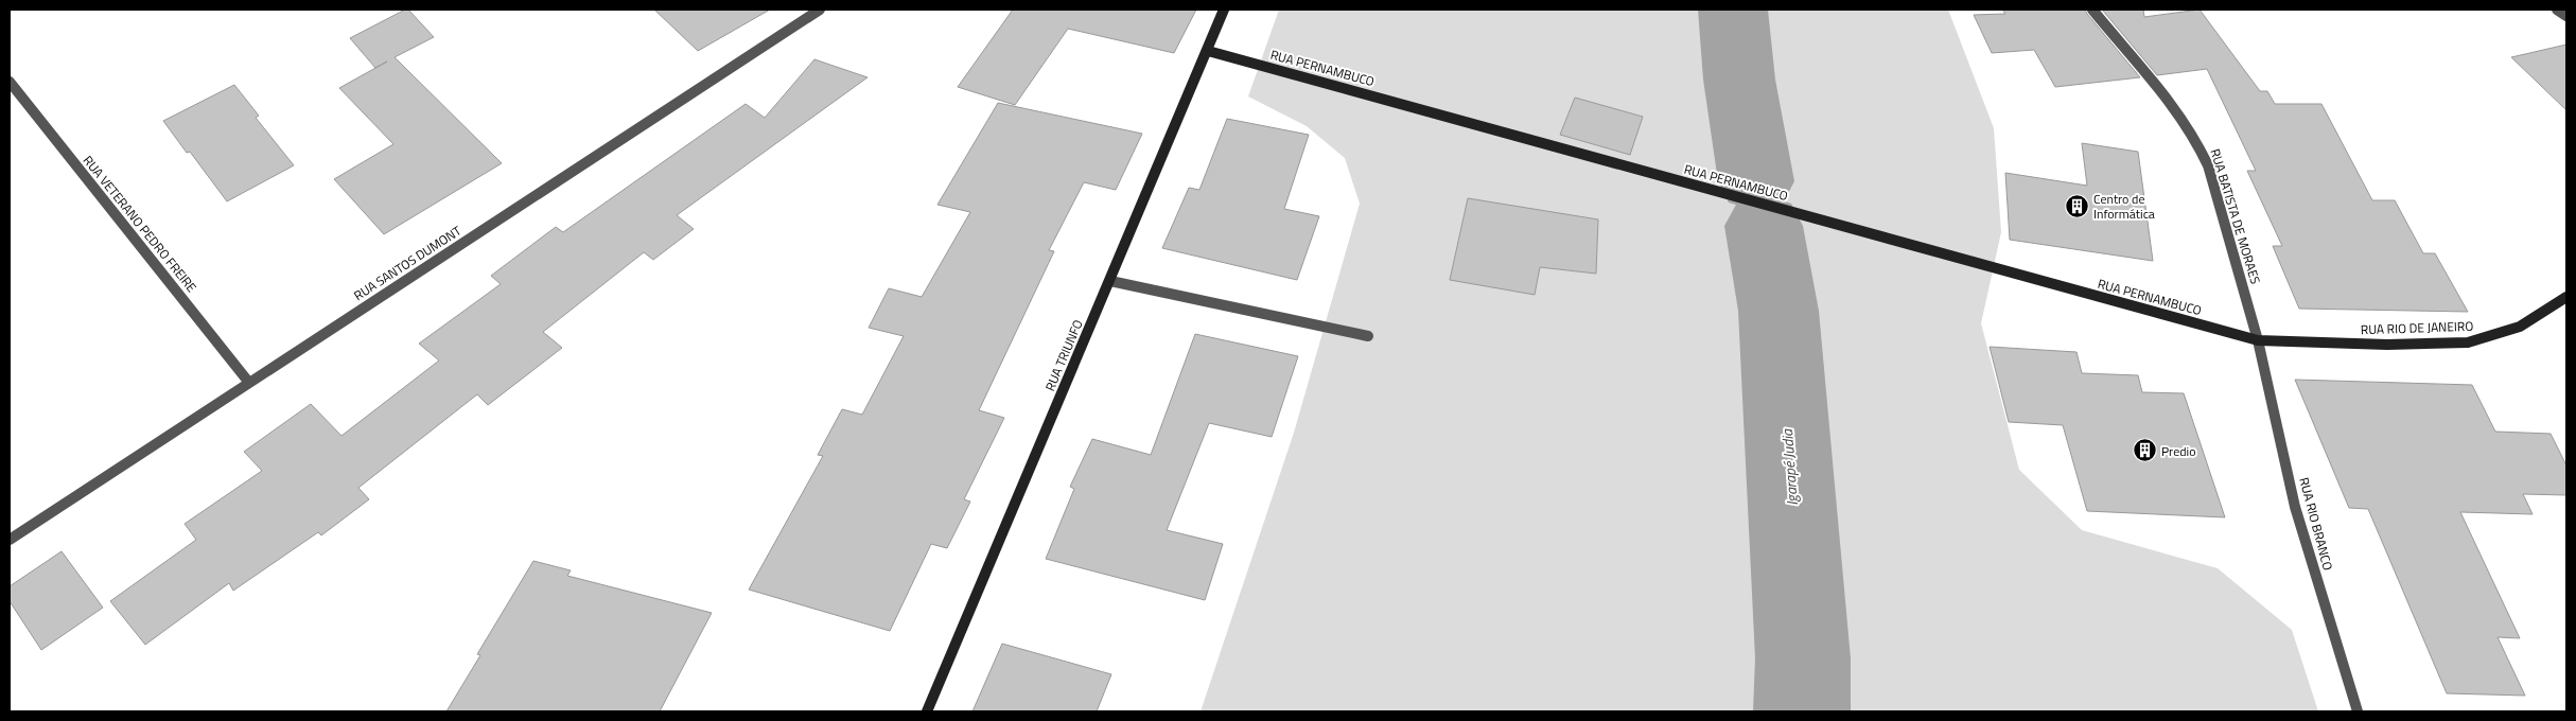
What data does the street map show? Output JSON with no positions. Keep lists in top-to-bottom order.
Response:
{
  "streets": {
    "street": [
      "RUA PERNAMBUCO",
      "RUA BATISTA DE MORAES",
      "RUA VETERANO PEDRO FREIRE",
      "RUA SANTOS DUMONT",
      "RUA RIO DE JANEIRO",
      "RUA TRIUNFO",
      "RUA RIO BRANCO"
    ]
  },
  "crossings": [
    ["RUA PERNAMBUCO", "RUA BATISTA DE MORAES"],
    ["RUA PERNAMBUCO", "RUA RIO DE JANEIRO"],
    ["RUA PERNAMBUCO", "RUA TRIUNFO"],
    ["RUA PERNAMBUCO", "RUA RIO BRANCO"],
    ["RUA BATISTA DE MORAES", "RUA RIO DE JANEIRO"],
    ["RUA BATISTA DE MORAES", "RUA RIO BRANCO"],
    ["RUA VETERANO PEDRO FREIRE", "RUA SANTOS DUMONT"],
    ["RUA RIO DE JANEIRO", "RUA RIO BRANCO"]
  ],
  "water": ["Igarapé Judia"],
  "places": {
    "building": ["Centro de Informática", "Predio"]
  }
}
